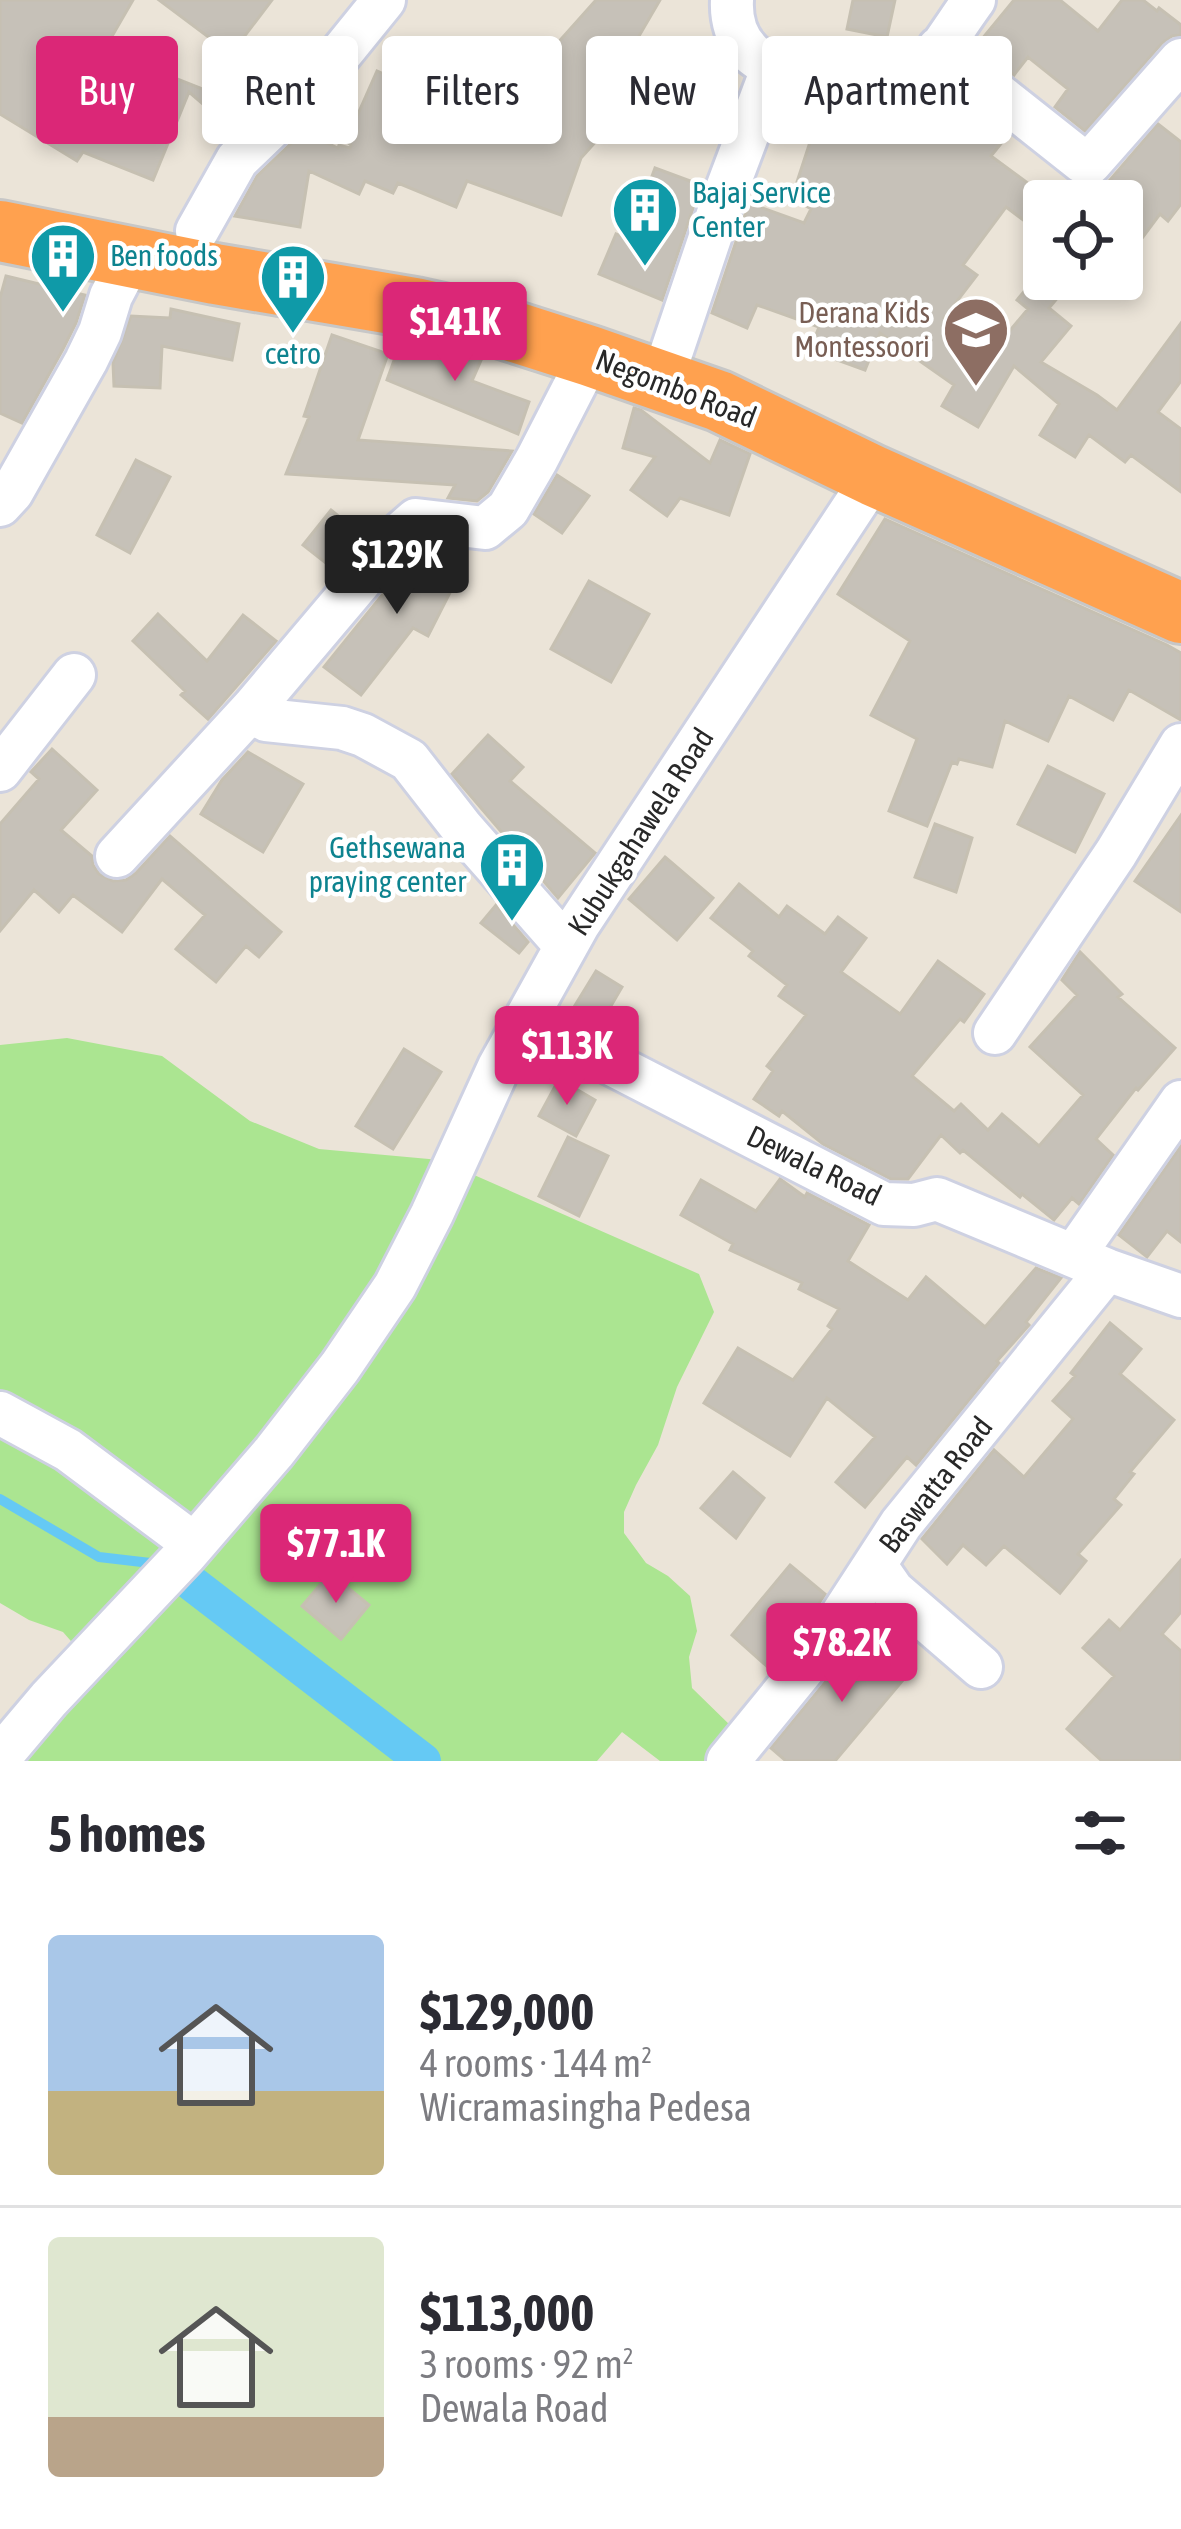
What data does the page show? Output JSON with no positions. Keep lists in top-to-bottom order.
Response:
{
  "streets": {
    "highway": ["Negombo Road"],
    "street": ["Kubukgahawela Road", "Dewala Road", "Baswatta Road"]
  },
  "crossings": [
    ["Negombo Road", "Kubukgahawela Road"],
    ["Kubukgahawela Road", "Dewala Road"],
    ["Dewala Road", "Baswatta Road"]
  ],
  "places": {
    "building": [
      "Bajaj Service Center",
      "Ben foods",
      "cetro",
      "Gethsewana praying center"
    ],
    "school or university": ["Derana Kids Montessoori"]
  },
  "page": {
    "chip": [
      "Buy",
      "Rent",
      "Filters",
      "New",
      "Apartment"
    ],
    "price": [
      "$141K",
      "$129K",
      "$113K",
      "$77.1K",
      "$78.2K"
    ],
    "heading": "5 homes",
    "list": [
      {
        "name": "$129,000",
        "note": "4 rooms · 144 m² · Wicramasingha Pedesa"
      },
      {
        "name": "$113,000",
        "note": "3 rooms · 92 m² · Dewala Road"
      }
    ]
  }
}
